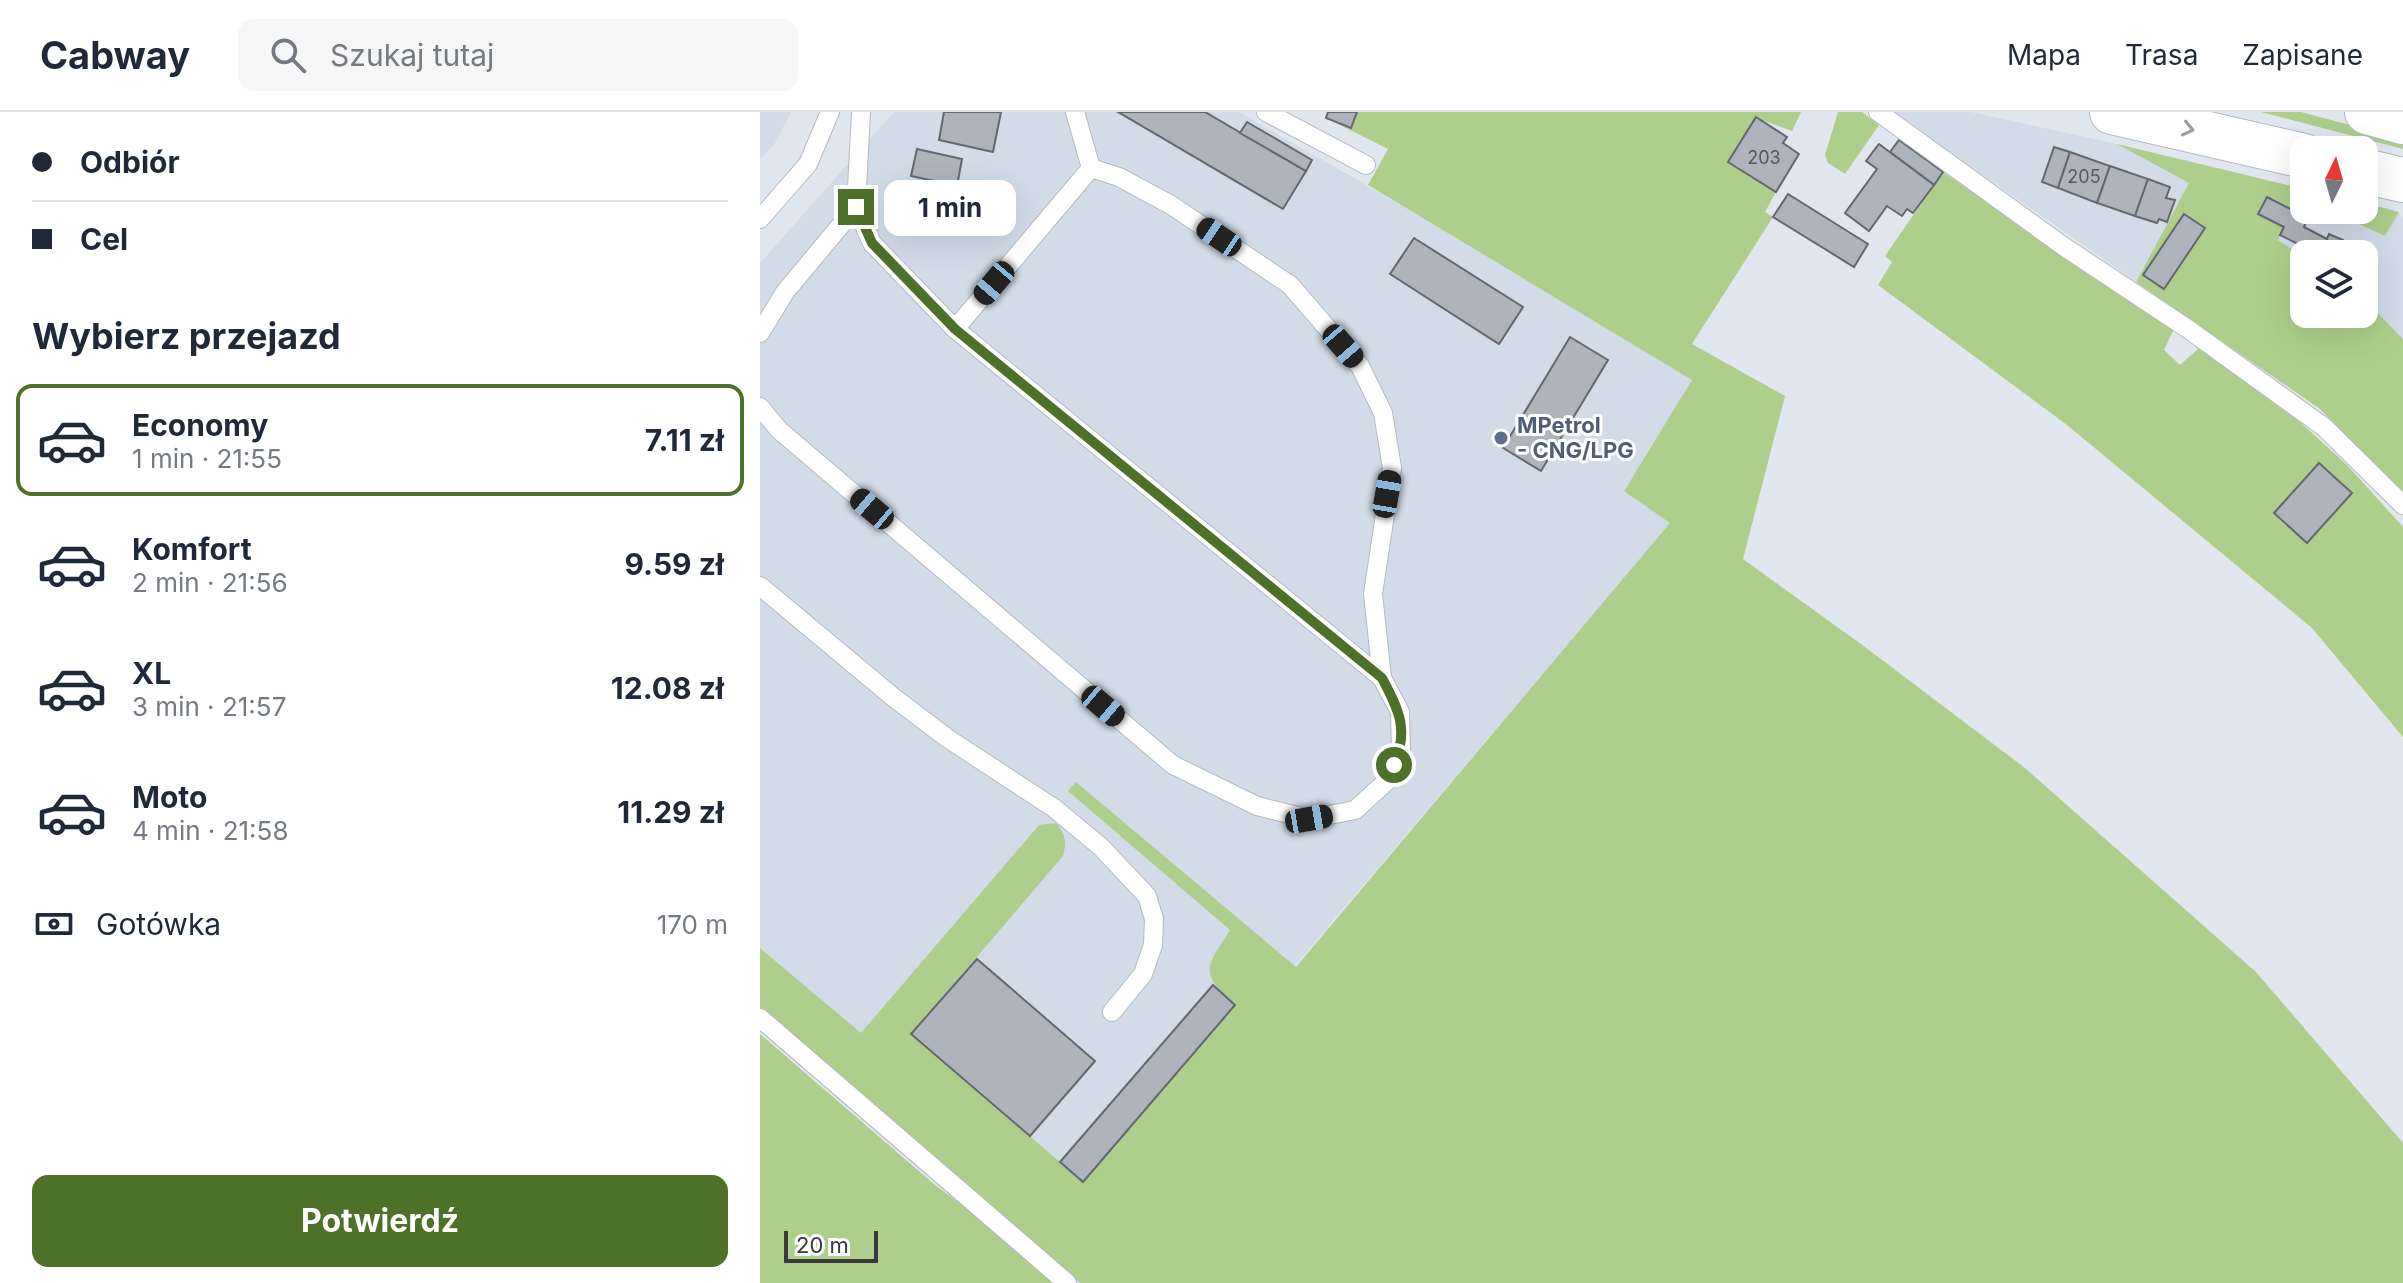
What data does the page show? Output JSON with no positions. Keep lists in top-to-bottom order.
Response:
{
  "places": ["MPetrol - CNG/LPG"],
  "house_numbers": ["203", "205"],
  "scale_bar": "20 m",
  "north": "top",
  "page": {
    "header": "Cabway",
    "search": "Szukaj tutaj",
    "nav": ["Mapa", "Trasa", "Zapisane"],
    "banner": ["Odbiór", "Cel"],
    "bubble": "1 min",
    "heading": "Wybierz przejazd",
    "list": [
      {
        "name": "Economy",
        "note": "1 min · 21:55",
        "value": "7.11 zł"
      },
      {
        "name": "Komfort",
        "note": "2 min · 21:56",
        "value": "9.59 zł"
      },
      {
        "name": "XL",
        "note": "3 min · 21:57",
        "value": "12.08 zł"
      },
      {
        "name": "Moto",
        "note": "4 min · 21:58",
        "value": "11.29 zł"
      }
    ],
    "pay": ["Gotówka", "170 m"],
    "buttons": "Potwierdź",
    "scale": "20 m"
  }
}
